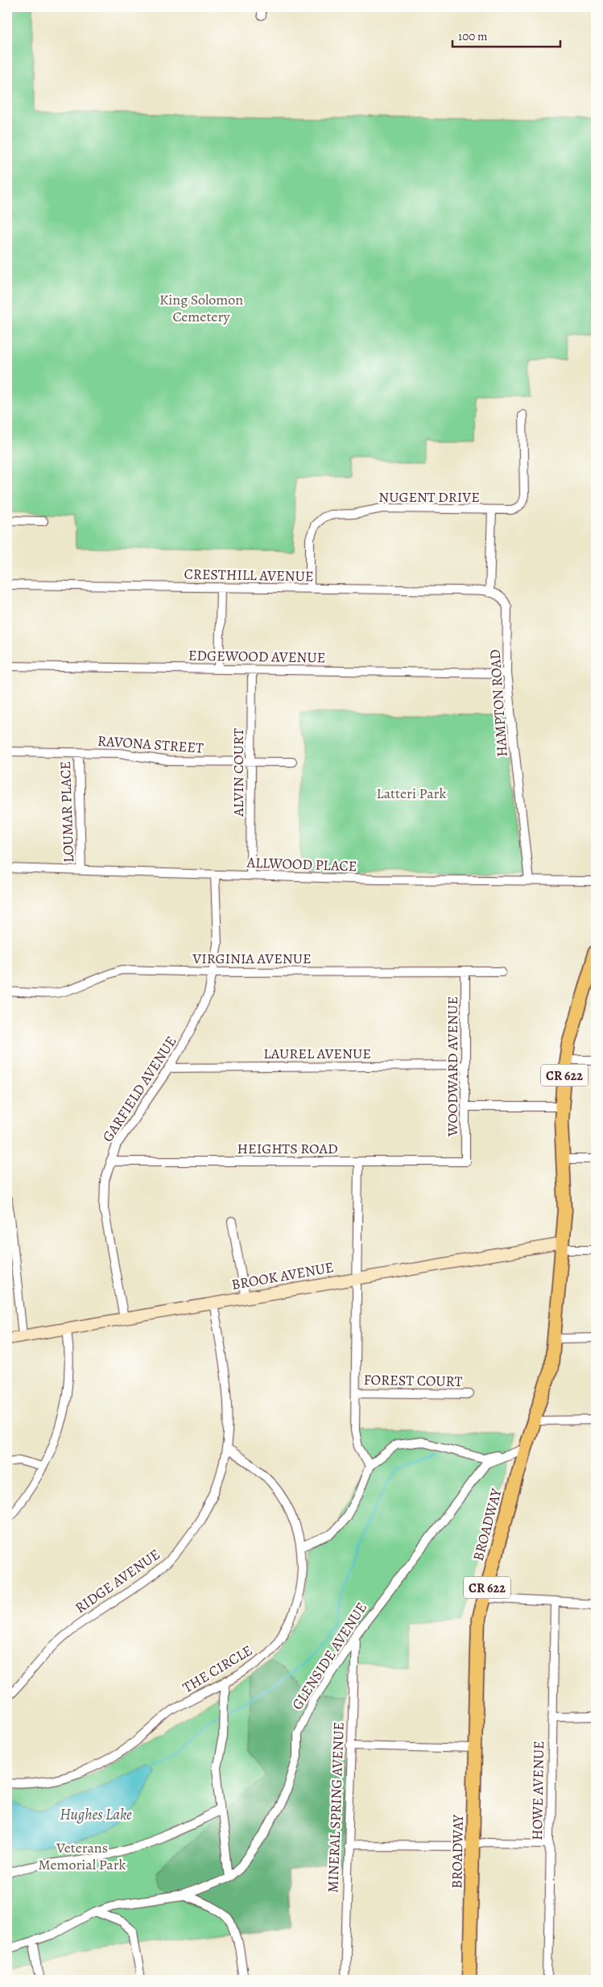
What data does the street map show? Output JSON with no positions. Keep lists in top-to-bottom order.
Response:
{
  "streets": {
    "main road": ["CR 622", "BROOK AVENUE", "BROADWAY"],
    "street": [
      "NUGENT DRIVE",
      "CRESTHILL AVENUE",
      "EDGEWOOD AVENUE",
      "HAMPTON ROAD",
      "RAVONA STREET",
      "ALVIN COURT",
      "LOUMAR PLACE",
      "ALLWOOD PLACE",
      "VIRGINIA AVENUE",
      "LAUREL AVENUE",
      "WOODWARD AVENUE",
      "GARFIELD AVENUE",
      "HEIGHTS ROAD",
      "FOREST COURT",
      "RIDGE AVENUE",
      "GLENSIDE AVENUE",
      "THE CIRCLE",
      "HOWE AVENUE",
      "MINERAL SPRING AVENUE"
    ]
  },
  "crossings": [
    ["NUGENT DRIVE", "CRESTHILL AVENUE"],
    ["CRESTHILL AVENUE", "HAMPTON ROAD"],
    ["EDGEWOOD AVENUE", "HAMPTON ROAD"],
    ["EDGEWOOD AVENUE", "ALVIN COURT"],
    ["HAMPTON ROAD", "ALLWOOD PLACE"],
    ["RAVONA STREET", "ALVIN COURT"],
    ["RAVONA STREET", "LOUMAR PLACE"],
    ["ALVIN COURT", "ALLWOOD PLACE"],
    ["LOUMAR PLACE", "ALLWOOD PLACE"],
    ["ALLWOOD PLACE", "GARFIELD AVENUE"],
    ["VIRGINIA AVENUE", "WOODWARD AVENUE"],
    ["VIRGINIA AVENUE", "GARFIELD AVENUE"],
    ["LAUREL AVENUE", "WOODWARD AVENUE"],
    ["LAUREL AVENUE", "GARFIELD AVENUE"],
    ["WOODWARD AVENUE", "HEIGHTS ROAD"],
    ["CR 622", "BROADWAY"],
    ["GARFIELD AVENUE", "HEIGHTS ROAD"],
    ["GARFIELD AVENUE", "BROOK AVENUE"],
    ["BROOK AVENUE", "BROADWAY"],
    ["BROOK AVENUE", "RIDGE AVENUE"],
    ["BROADWAY", "GLENSIDE AVENUE"],
    ["RIDGE AVENUE", "THE CIRCLE"],
    ["GLENSIDE AVENUE", "MINERAL SPRING AVENUE"]
  ],
  "water": ["Hughes Lake"],
  "parks": ["King Solomon Cemetery", "Latteri Park", "Veterans Memorial Park"],
  "scale_bar": "100 m"
}
